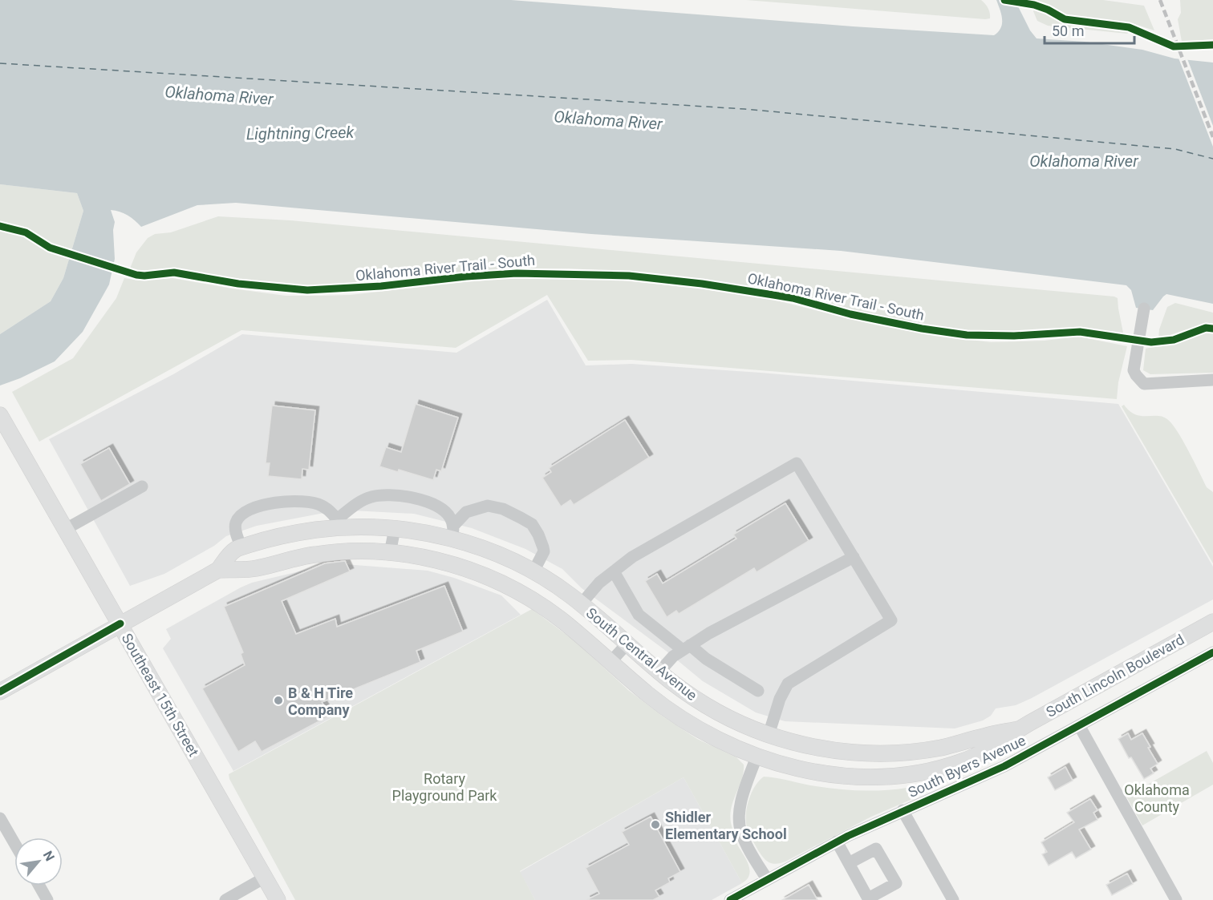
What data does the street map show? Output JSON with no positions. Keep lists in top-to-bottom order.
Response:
{
  "streets": {
    "main road": ["South Central Avenue", "South Lincoln Boulevard", "Southeast 15th Street"],
    "street": ["South Byers Avenue"],
    "cycle path": ["Oklahoma River Trail - South"]
  },
  "crossings": [
    ["South Central Avenue", "South Lincoln Boulevard"],
    ["South Central Avenue", "Southeast 15th Street"]
  ],
  "water": ["Oklahoma River", "Lightning Creek"],
  "parks": ["Rotary Playground Park", "Oklahoma County"],
  "places": ["B & H Tire Company", "Shidler Elementary School"],
  "scale_bar": "50 m",
  "north": "top right"
}
